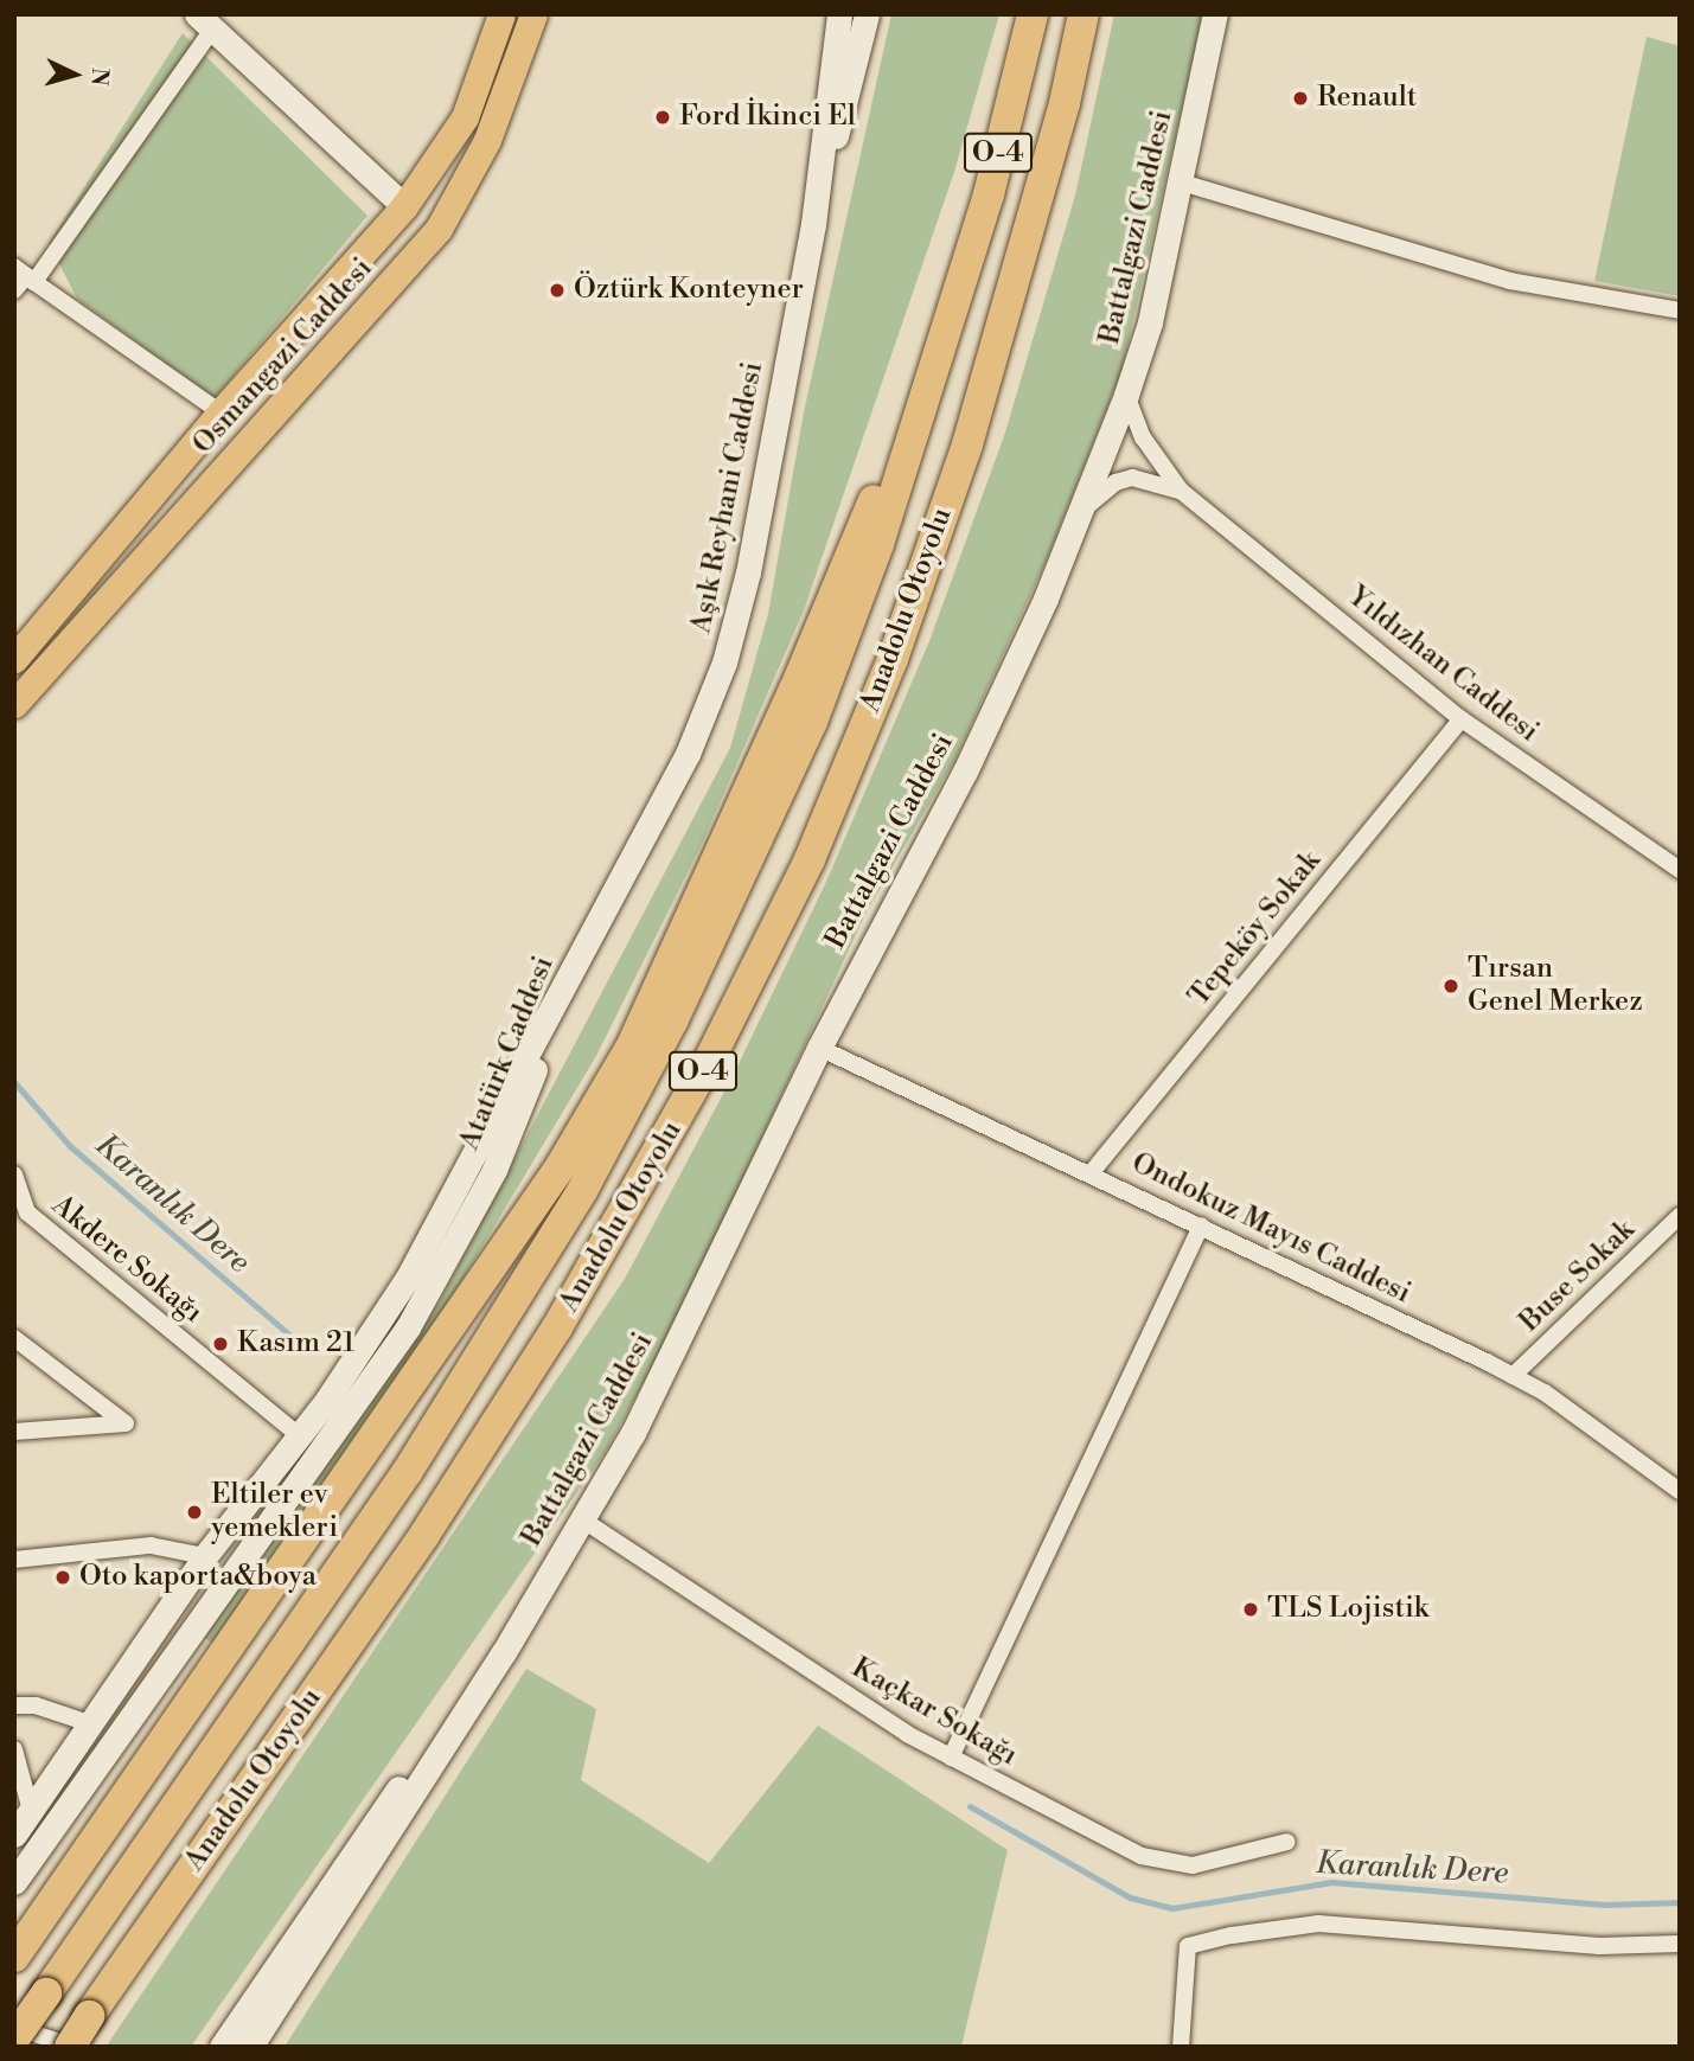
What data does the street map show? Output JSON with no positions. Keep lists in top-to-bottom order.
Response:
{
  "streets": {
    "highway": ["O-4", "Anadolu Otoyolu"],
    "main road": [
      "Battalgazi Caddesi",
      "Osmangazi Caddesi",
      "Aşık Reyhani Caddesi",
      "Atatürk Caddesi"
    ],
    "street": [
      "Yıldızhan Caddesi",
      "Tepeköy Sokak",
      "Ondokuz Mayıs Caddesi",
      "Akdere Sokağı",
      "Buse Sokak",
      "Kaçkar Sokağı"
    ]
  },
  "crossings": [
    ["Battalgazi Caddesi", "Ondokuz Mayıs Caddesi"],
    ["Battalgazi Caddesi", "Kaçkar Sokağı"],
    ["Aşık Reyhani Caddesi", "Atatürk Caddesi"],
    ["Yıldızhan Caddesi", "Tepeköy Sokak"],
    ["Tepeköy Sokak", "Ondokuz Mayıs Caddesi"],
    ["Atatürk Caddesi", "Akdere Sokağı"],
    ["Ondokuz Mayıs Caddesi", "Buse Sokak"]
  ],
  "water": ["Karanlık Dere"],
  "places": [
    "Renault",
    "Ford İkinci El",
    "Öztürk Konteyner",
    "Tırsan Genel Merkez",
    "Kasım 21",
    "Eltiler ev yemekleri",
    "Oto kaporta&boya",
    "TLS Lojistik"
  ],
  "north": "right"
}
